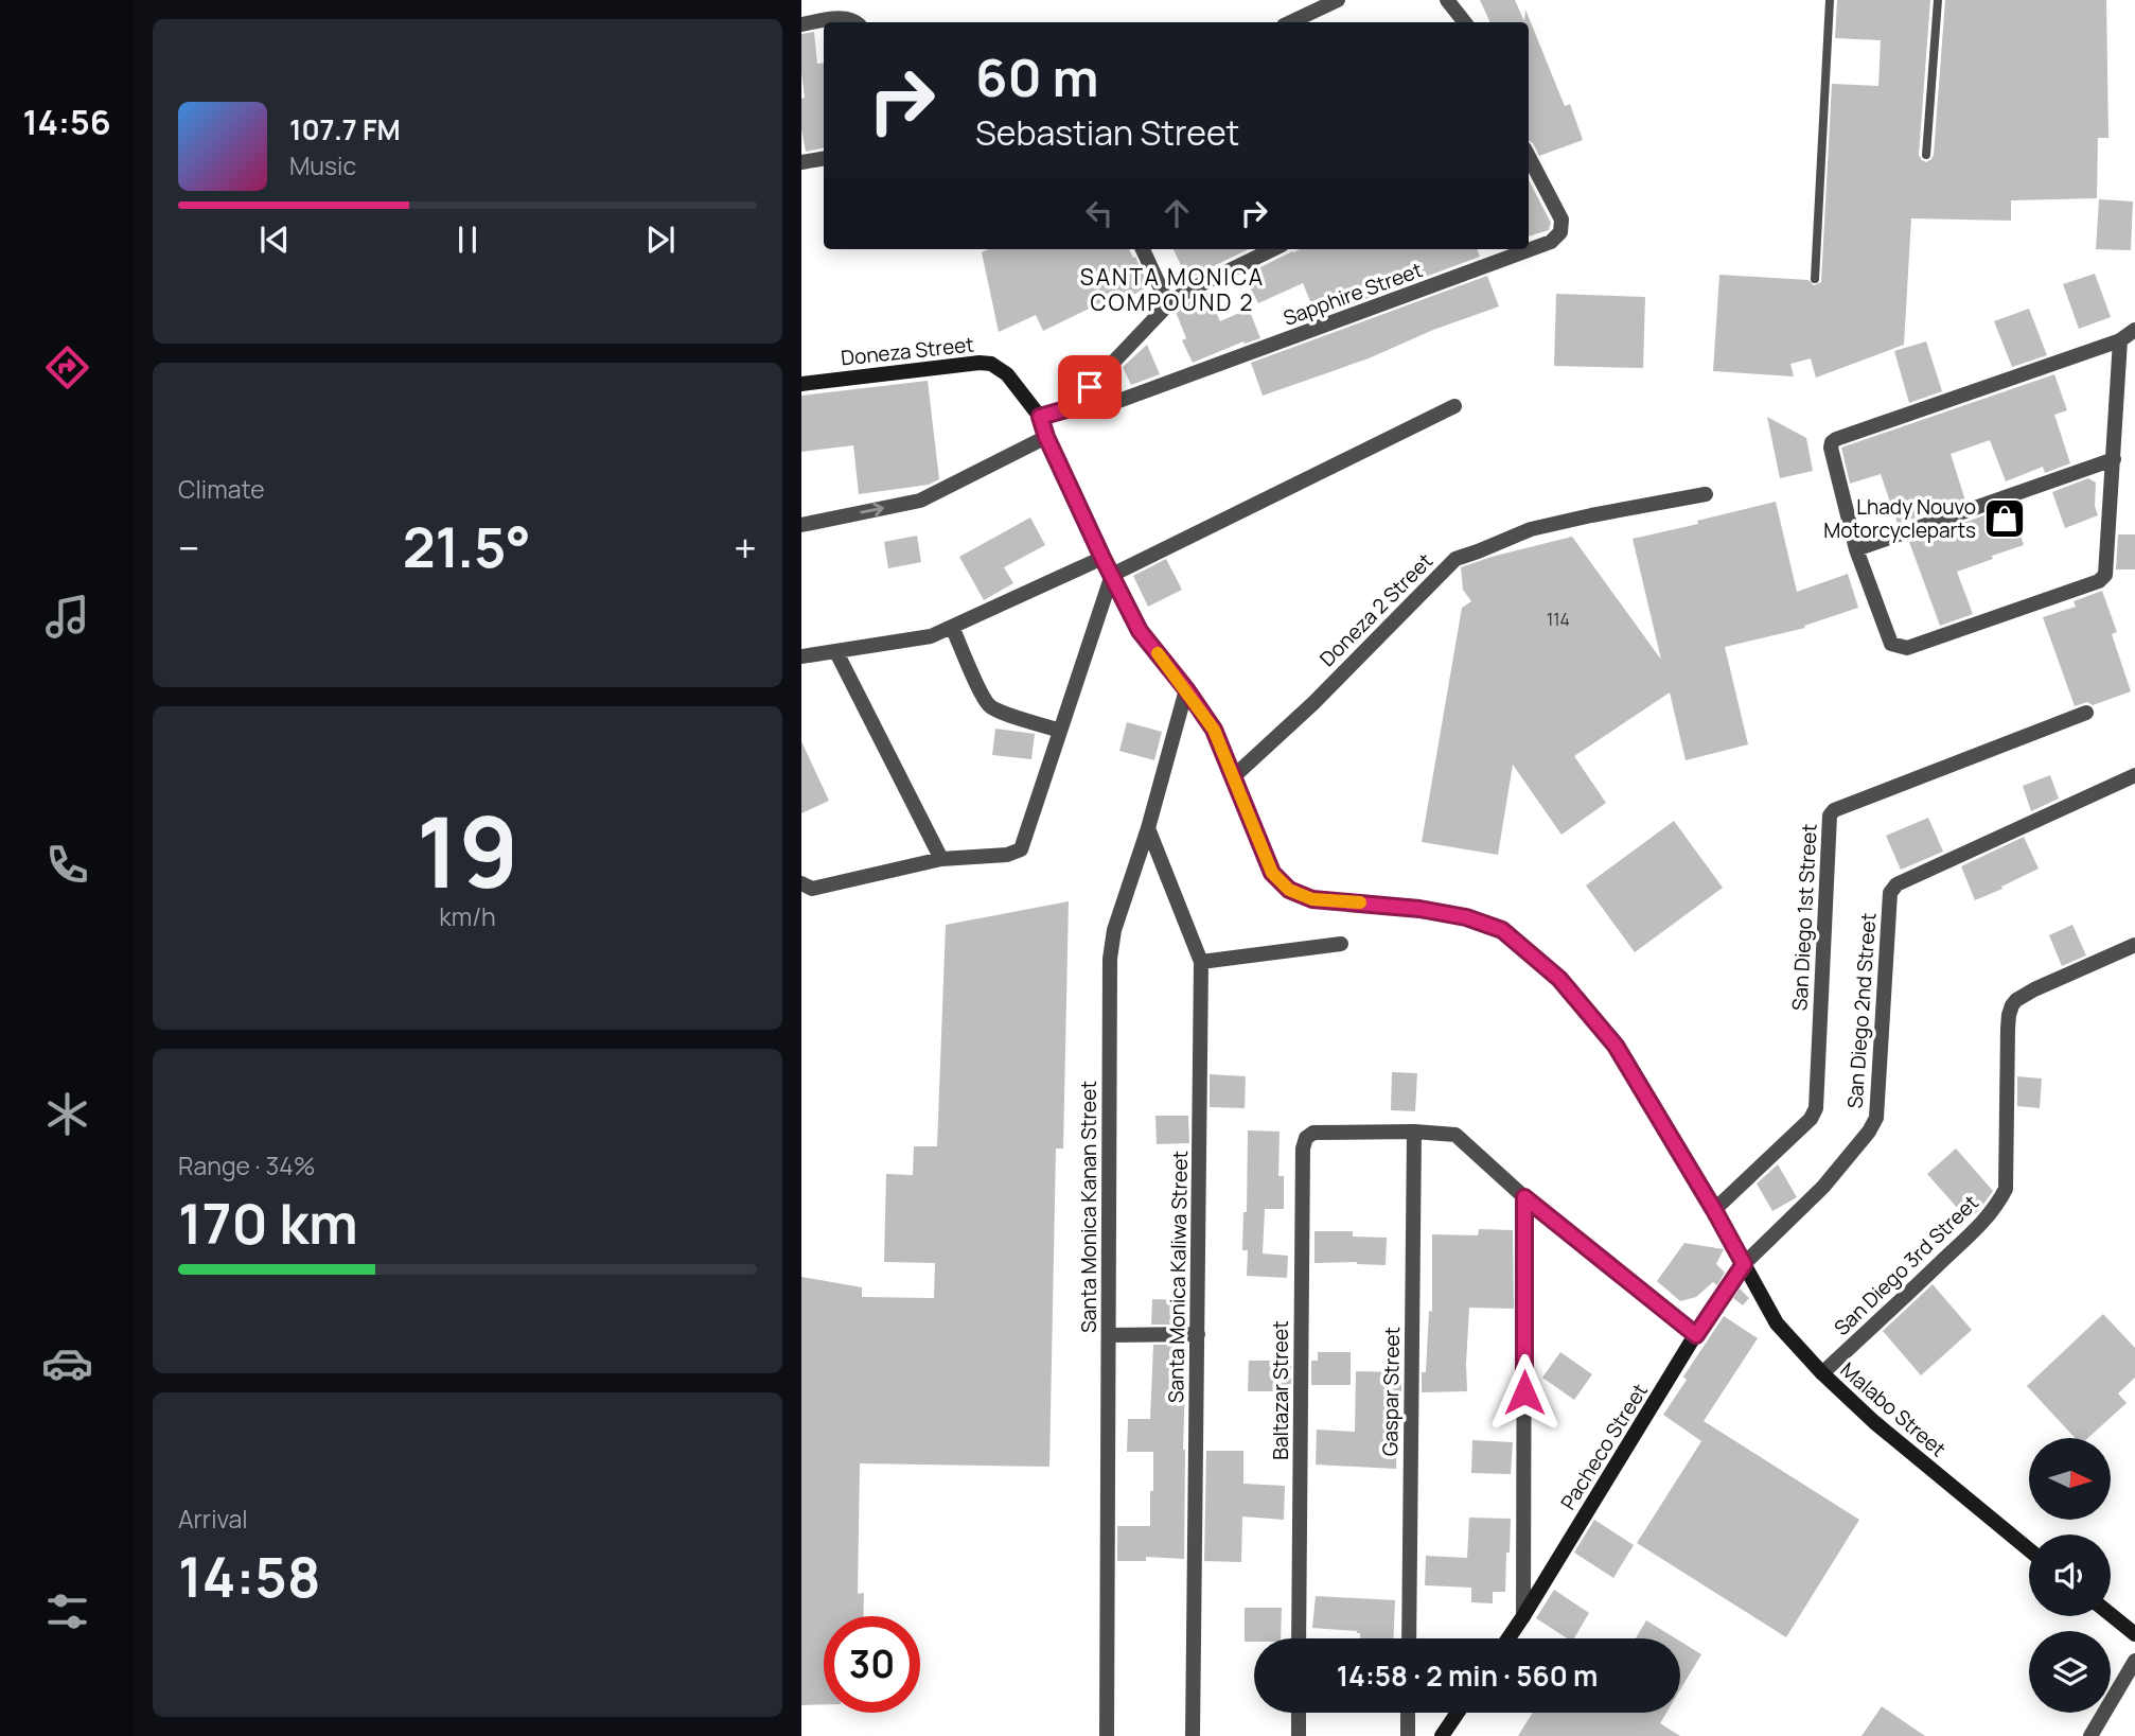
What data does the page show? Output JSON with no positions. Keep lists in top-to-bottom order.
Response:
{
  "streets": {
    "street": [
      "Sapphire Street",
      "Doneza Street",
      "Doneza 2 Street",
      "San Diego 1st Street",
      "San Diego 2nd Street",
      "Santa Monica Kanan Street",
      "San Diego 3rd Street",
      "Santa Monica Kaliwa Street",
      "Baltazar Street",
      "Gaspar Street",
      "Malabo Street",
      "Pacheco Street"
    ]
  },
  "crossings": [
    ["Sapphire Street", "Doneza Street"],
    ["Doneza Street", "Doneza 2 Street"],
    ["Doneza Street", "San Diego 1st Street"],
    ["Doneza Street", "Santa Monica Kanan Street"],
    ["Doneza Street", "Malabo Street"],
    ["San Diego 1st Street", "Malabo Street"],
    ["San Diego 2nd Street", "Malabo Street"],
    ["San Diego 2nd Street", "Pacheco Street"],
    ["Santa Monica Kanan Street", "Santa Monica Kaliwa Street"],
    ["San Diego 3rd Street", "Malabo Street"],
    ["Baltazar Street", "Gaspar Street"],
    ["Malabo Street", "Pacheco Street"]
  ],
  "districts": ["SANTA MONICA COMPOUND 2"],
  "places": {
    "shop": ["Lhady Nouvo Motorcycleparts"]
  },
  "house_numbers": ["114"],
  "north": "right",
  "page": {
    "tabs": "14:56",
    "turn": ["60 m", "Sebastian Street"],
    "song": ["107.7 FM", "Music"],
    "tile": [
      "Climate",
      ["19", "km/h"],
      ["Range · 34%", "170 km"],
      ["Arrival", "14:58"]
    ],
    "heat": ["−", "21.5°", "+"],
    "limit": "30",
    "trip": "14:58 · 2 min · 560 m"
  }
}
